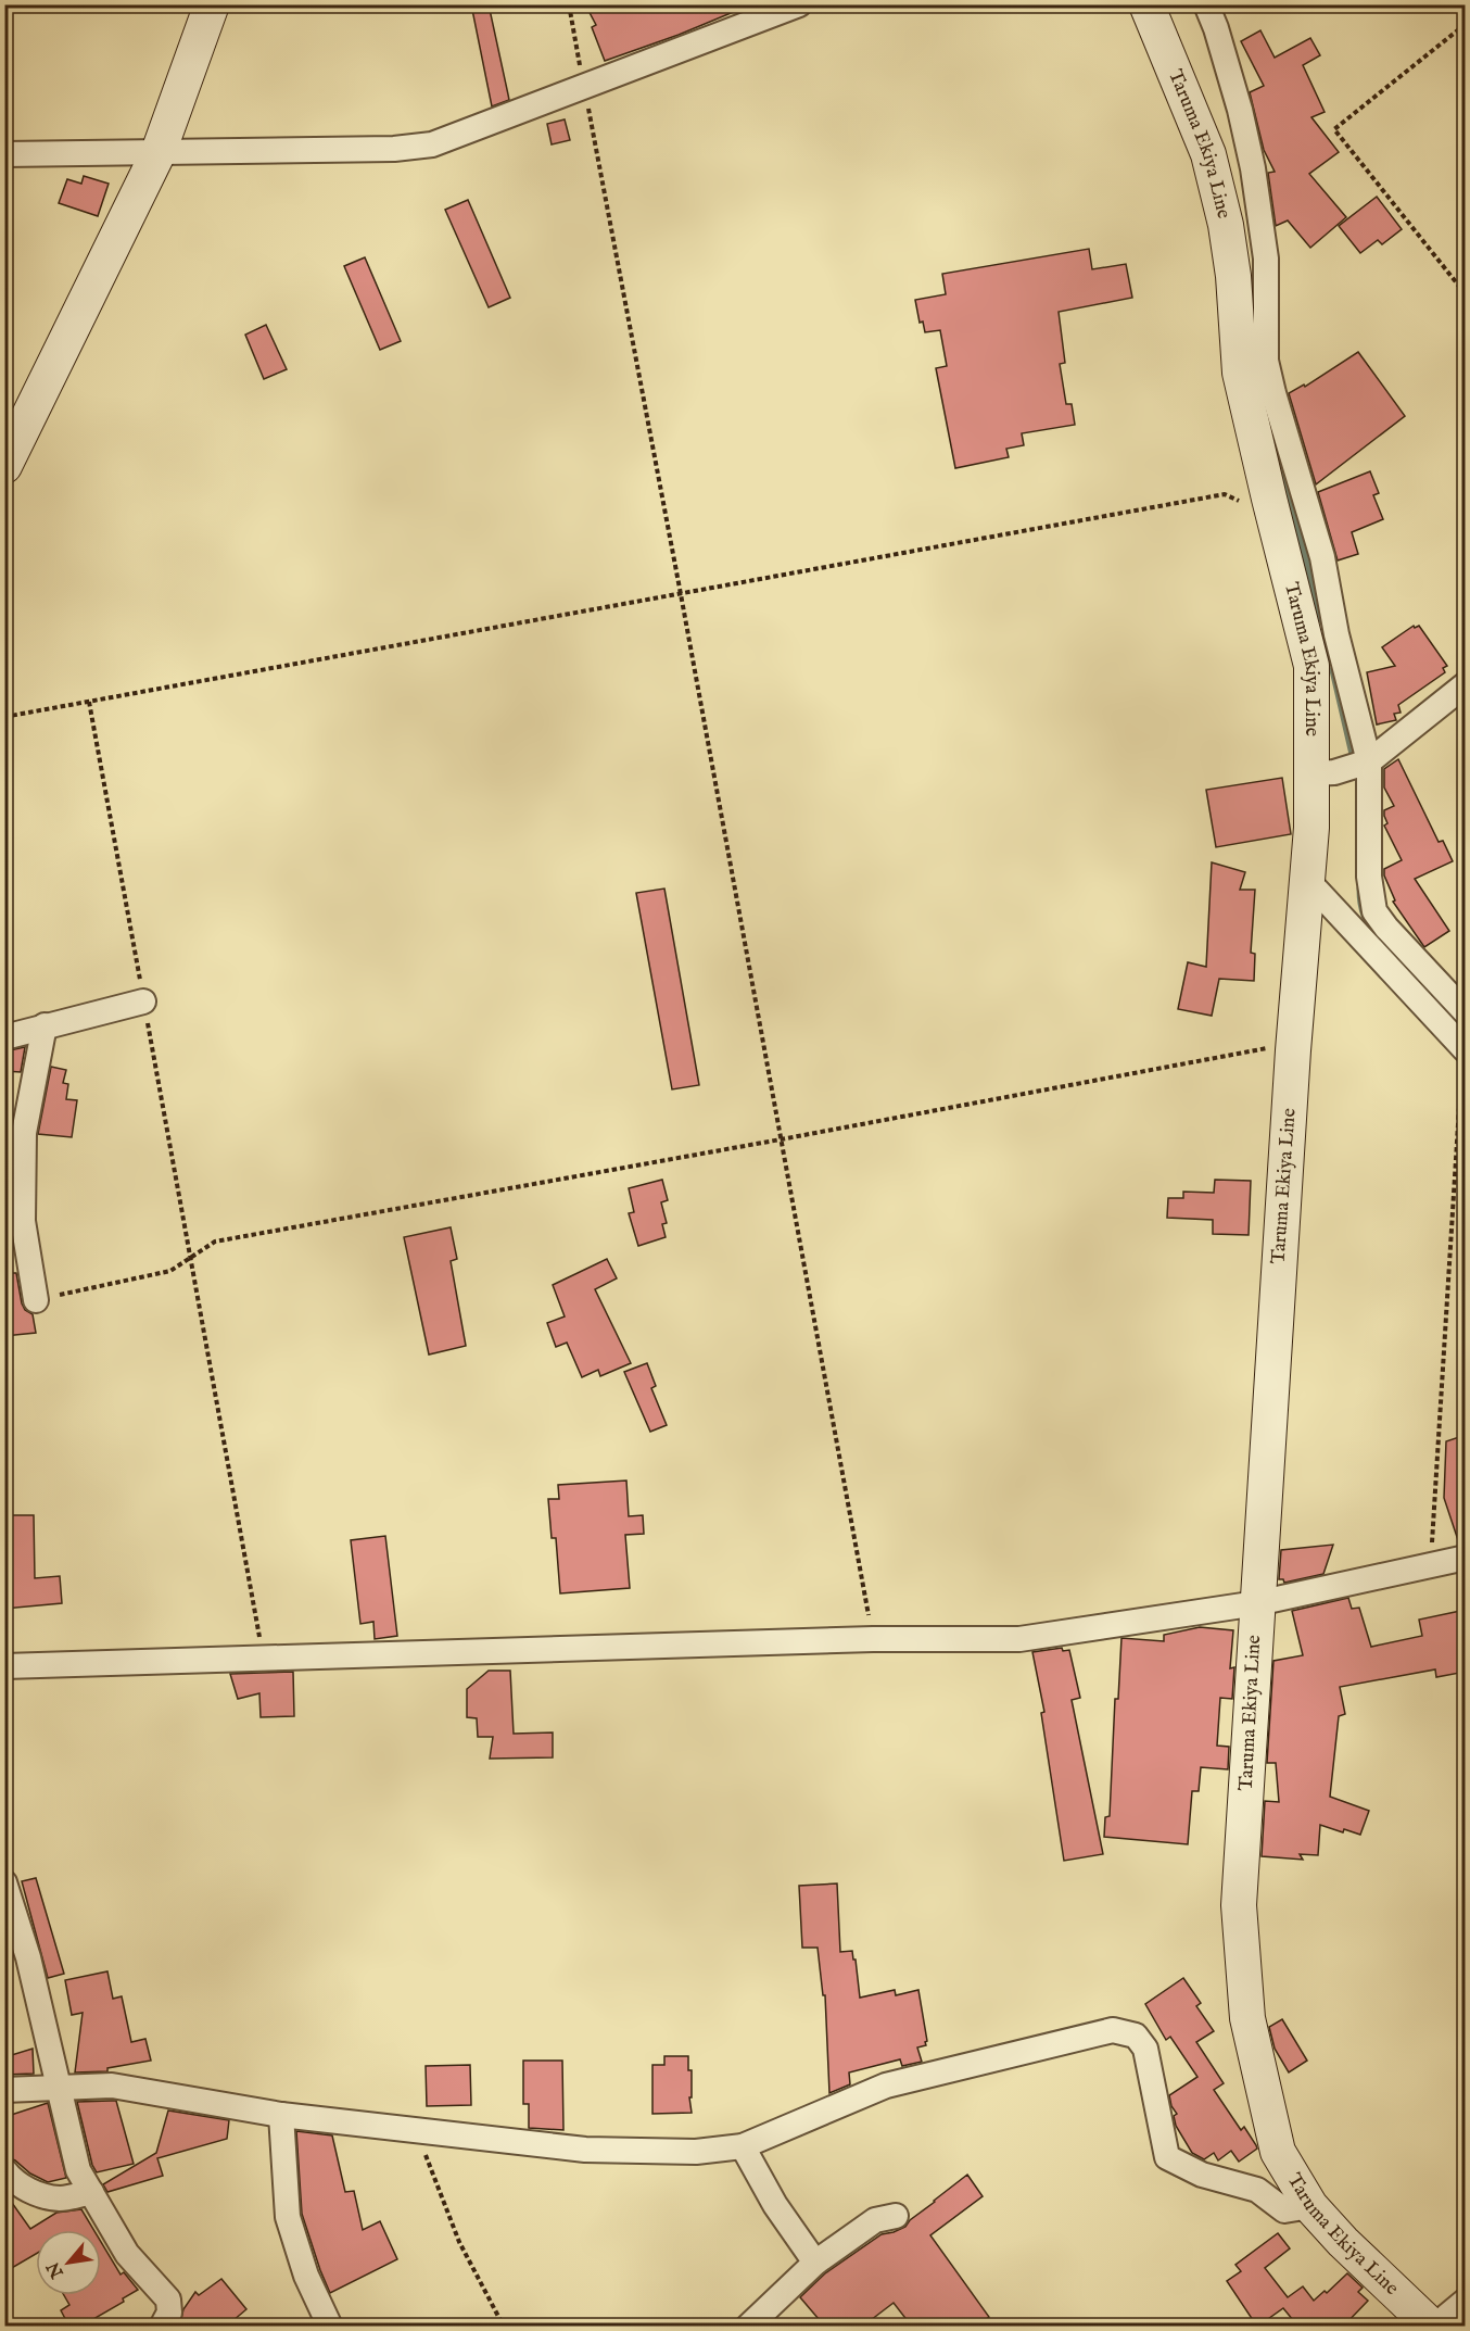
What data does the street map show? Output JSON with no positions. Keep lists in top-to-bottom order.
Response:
{
  "streets": {
    "main road": ["Taruma Ekiya Line"]
  },
  "north": "bottom left"
}
